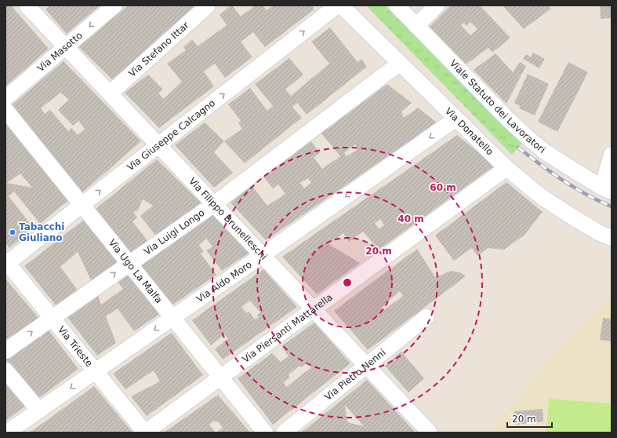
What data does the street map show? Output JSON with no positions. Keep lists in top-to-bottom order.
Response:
{
  "streets": {
    "street": [
      "Via Stefano Ittar",
      "Via Masotto",
      "Viale Statuto dei Lavoratori",
      "Via Donatello",
      "Via Giuseppe Calcagno",
      "Via Filippo Brunelleschi",
      "Via Luigi Longo",
      "Via Ugo La Malfa",
      "Via Aldo Moro",
      "Via Piersanti Mattarella",
      "Via Trieste",
      "Via Pietro Nenni"
    ]
  },
  "crossings": [
    ["Via Stefano Ittar", "Via Filippo Brunelleschi"],
    ["Via Masotto", "Via Filippo Brunelleschi"],
    ["Via Donatello", "Via Luigi Longo"],
    ["Via Donatello", "Via Aldo Moro"],
    ["Via Donatello", "Via Piersanti Mattarella"],
    ["Via Giuseppe Calcagno", "Via Filippo Brunelleschi"],
    ["Via Giuseppe Calcagno", "Via Ugo La Malfa"],
    ["Via Giuseppe Calcagno", "Via Trieste"],
    ["Via Filippo Brunelleschi", "Via Luigi Longo"],
    ["Via Filippo Brunelleschi", "Via Aldo Moro"],
    ["Via Filippo Brunelleschi", "Via Piersanti Mattarella"],
    ["Via Filippo Brunelleschi", "Via Pietro Nenni"],
    ["Via Luigi Longo", "Via Ugo La Malfa"],
    ["Via Luigi Longo", "Via Trieste"],
    ["Via Ugo La Malfa", "Via Aldo Moro"],
    ["Via Ugo La Malfa", "Via Piersanti Mattarella"],
    ["Via Aldo Moro", "Via Trieste"],
    ["Via Piersanti Mattarella", "Via Trieste"]
  ],
  "one_way": ["Via Masotto", "Via Giuseppe Calcagno", "Via Aldo Moro"],
  "places": ["Tabacchi Giuliano"],
  "scale_bar": "20 m",
  "rings": ["60 m", "40 m", "20 m"]
}
